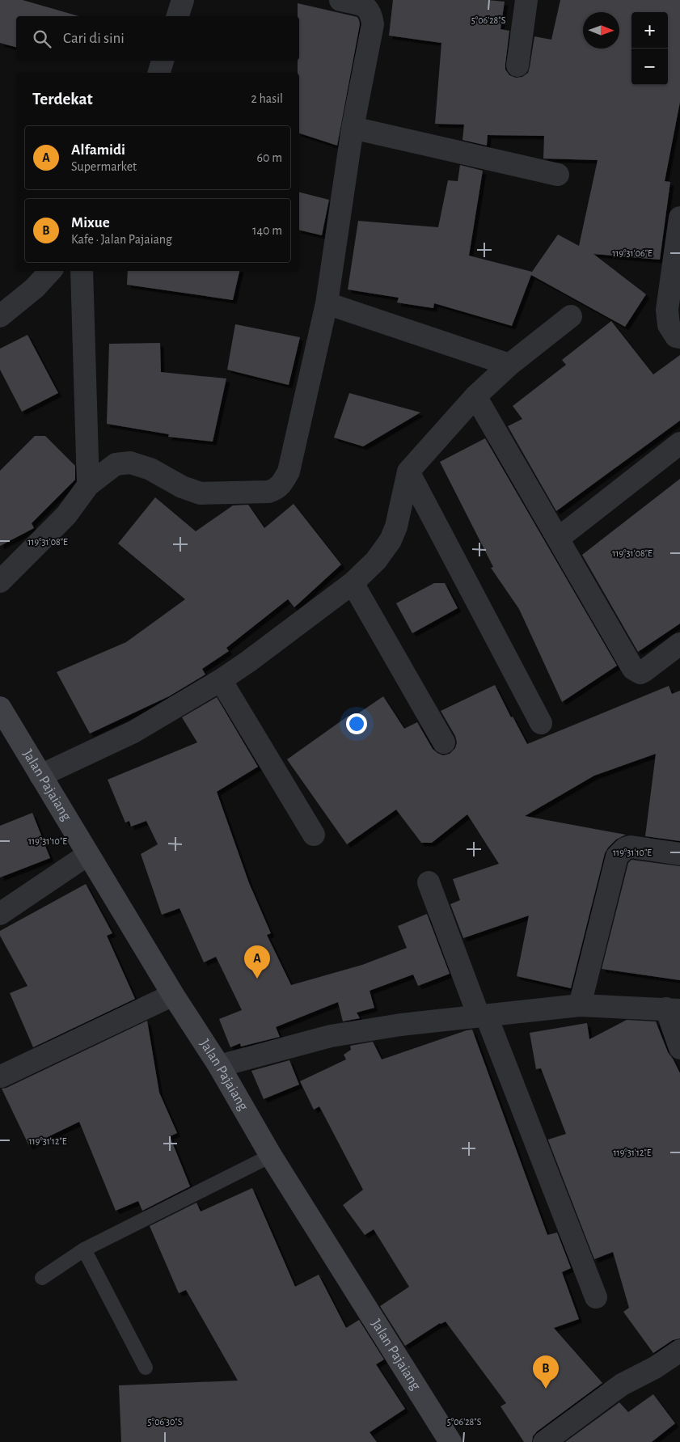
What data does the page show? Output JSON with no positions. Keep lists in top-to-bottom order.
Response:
{
  "streets": {
    "main road": ["Jalan Pajaiang"]
  },
  "north": "right",
  "page": {
    "map_buttons": ["+", "−"],
    "search": "Cari di sini",
    "heading": ["Terdekat", "2 hasil"],
    "list": [
      {
        "mark": "A",
        "name": "Alfamidi",
        "note": "Supermarket",
        "value": "60 m"
      },
      {
        "mark": "B",
        "name": "Mixue",
        "note": "Kafe · Jalan Pajaiang",
        "value": "140 m"
      }
    ],
    "pins": ["A", "B"]
  },
  "coordinates": [
    "5°06'28\"S",
    "119°31'06\"E",
    "119°31'08\"E",
    "119°31'10\"E",
    "119°31'12\"E",
    "5°06'30\"S"
  ]
}
